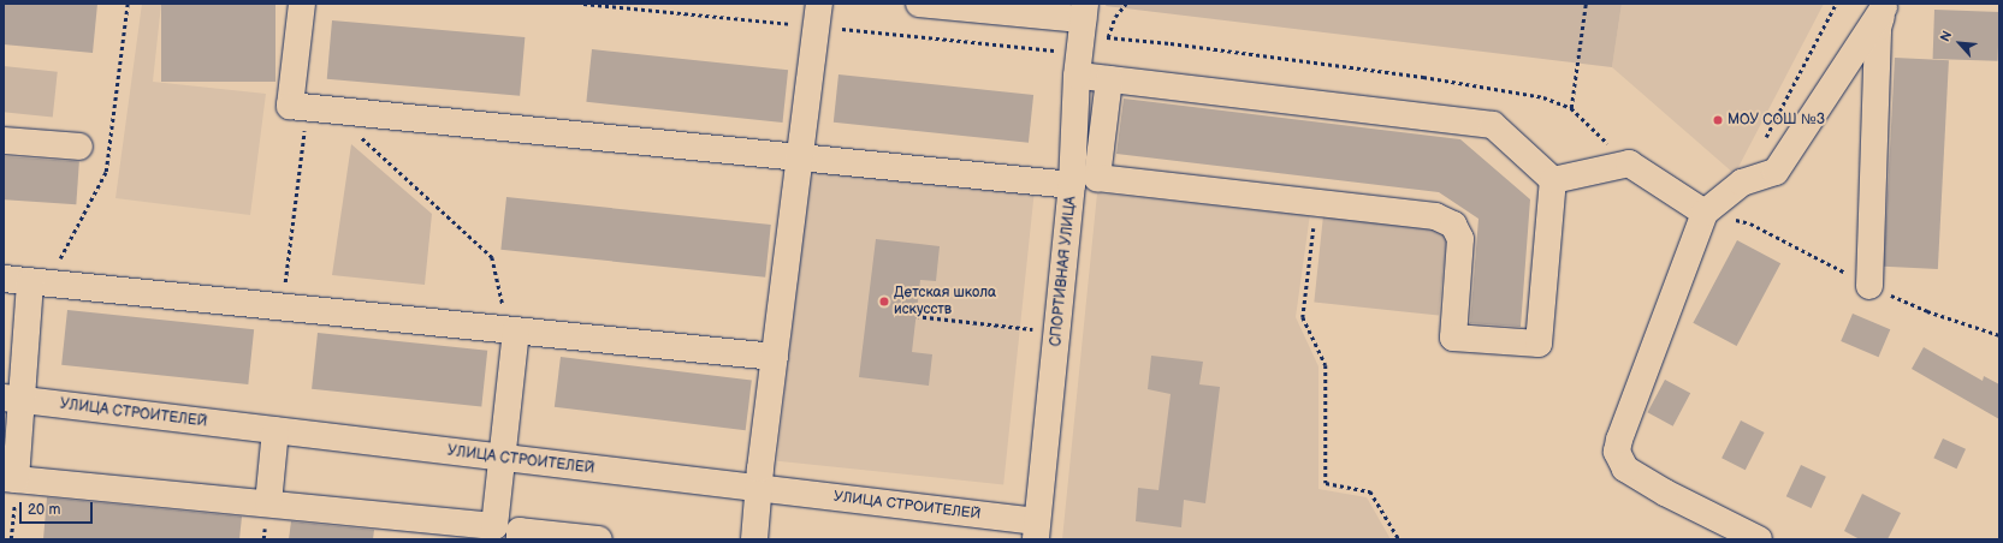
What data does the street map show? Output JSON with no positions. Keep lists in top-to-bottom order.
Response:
{
  "streets": {
    "street": ["СПОРТИВНАЯ УЛИЦА", "УЛИЦА СТРОИТЕЛЕЙ"]
  },
  "crossings": [
    ["СПОРТИВНАЯ УЛИЦА", "УЛИЦА СТРОИТЕЛЕЙ"]
  ],
  "places": ["МОУ СОШ №3", "Детская школа искусств"],
  "scale_bar": "20 m",
  "north": "top left"
}
